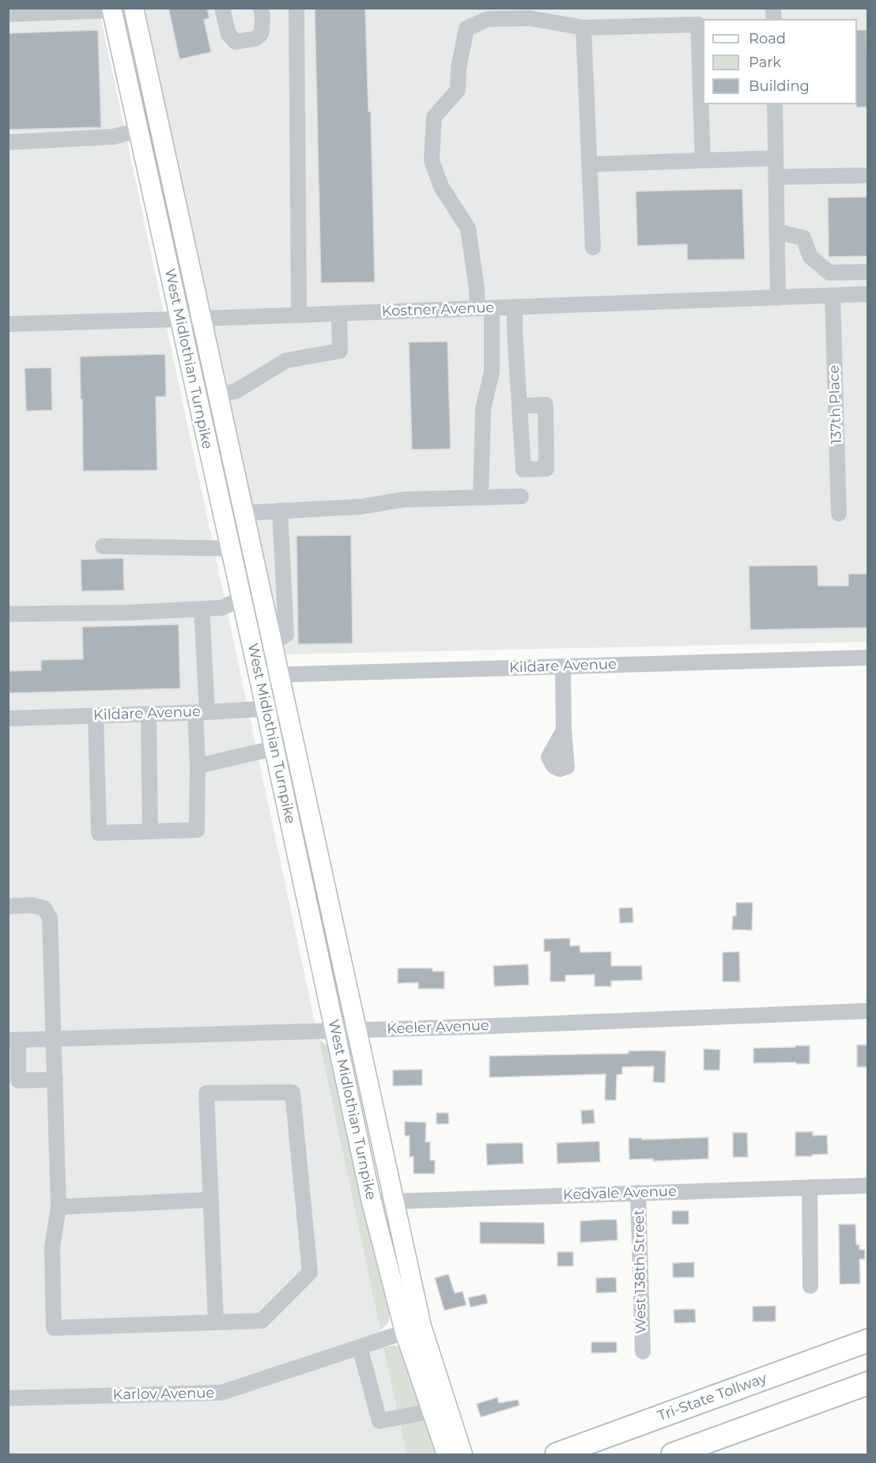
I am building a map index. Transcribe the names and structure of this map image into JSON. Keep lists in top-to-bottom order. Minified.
{"streets":{"highway":["Tri-State Tollway"],"main road":["West Midlothian Turnpike"],"street":["Kostner Avenue","137th Place","Kildare Avenue","Keeler Avenue","Kedvale Avenue","West 138th Street","Karlov Avenue"]},"crossings":[["Kostner Avenue","West Midlothian Turnpike"],["Kostner Avenue","137th Place"],["West Midlothian Turnpike","Kildare Avenue"],["West Midlothian Turnpike","Keeler Avenue"],["West Midlothian Turnpike","Kedvale Avenue"],["West Midlothian Turnpike","Karlov Avenue"],["Kedvale Avenue","West 138th Street"]],"legend":["Road","Park","Building"]}
